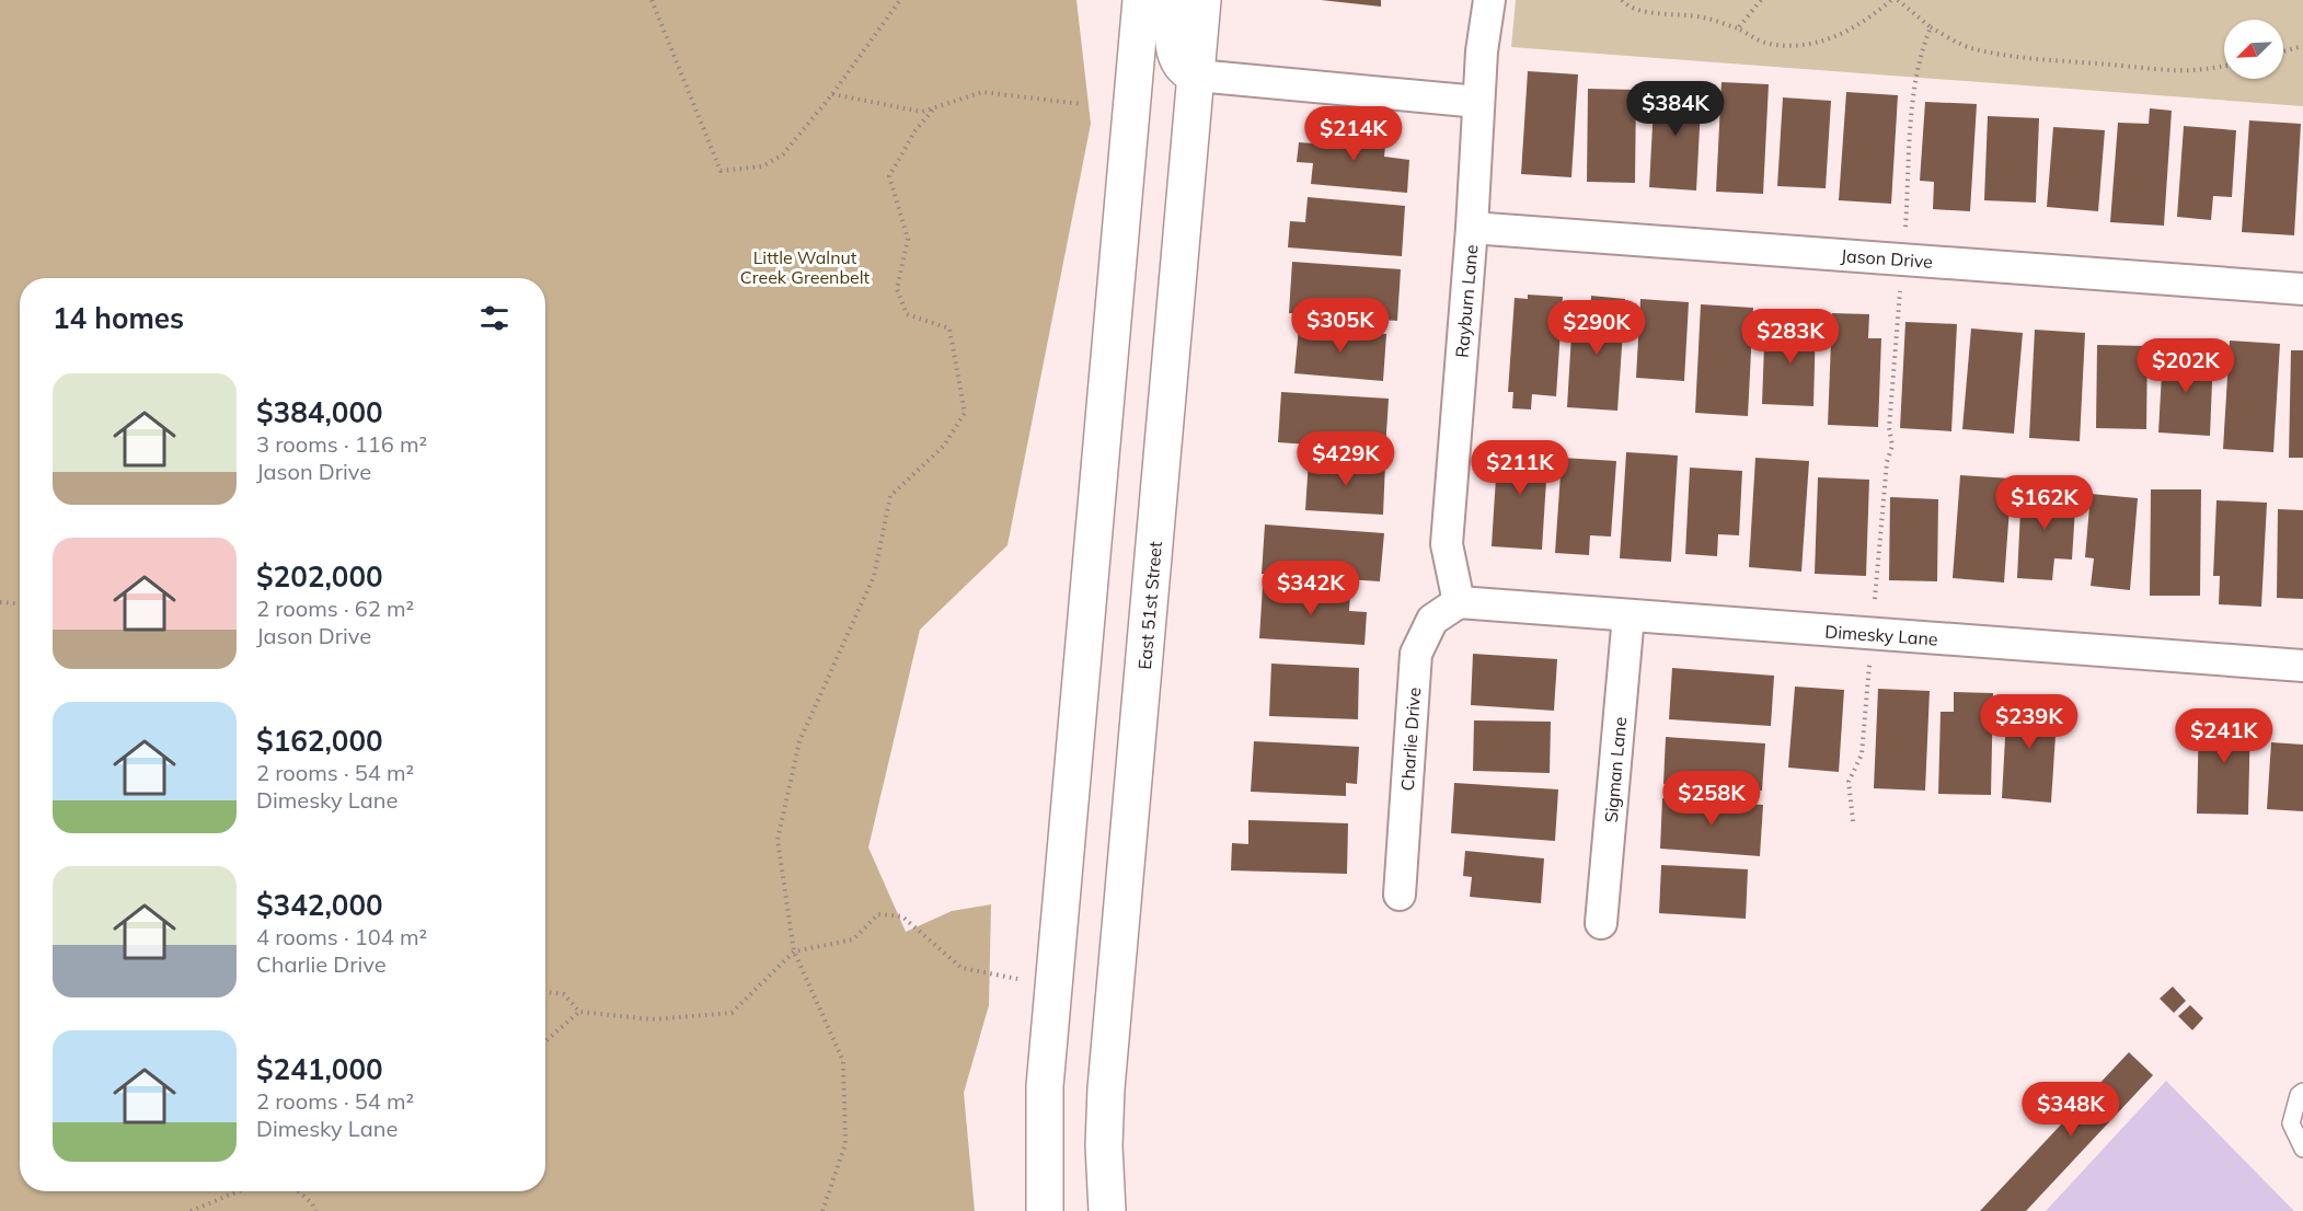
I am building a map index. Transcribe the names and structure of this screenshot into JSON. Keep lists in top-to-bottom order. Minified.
{"streets":{"street":["Jason Drive","Rayburn Lane","East 51st Street","Dimesky Lane","Charlie Drive","Sigman Lane"]},"crossings":[["Jason Drive","Rayburn Lane"],["Rayburn Lane","Dimesky Lane"],["Rayburn Lane","Charlie Drive"],["Dimesky Lane","Charlie Drive"],["Dimesky Lane","Sigman Lane"]],"parks":["Little Walnut Creek Greenbelt"],"north":"bottom left","page":{"price":["$384K","$214K","$305K","$290K","$283K","$202K","$429K","$211K","$162K","$342K","$239K","$241K","$258K","$348K"],"heading":"14 homes","list":[{"name":"$384,000","note":"3 rooms · 116 m² · Jason Drive"},{"name":"$202,000","note":"2 rooms · 62 m² · Jason Drive"},{"name":"$162,000","note":"2 rooms · 54 m² · Dimesky Lane"},{"name":"$342,000","note":"4 rooms · 104 m² · Charlie Drive"},{"name":"$241,000","note":"2 rooms · 54 m² · Dimesky Lane"}]}}
